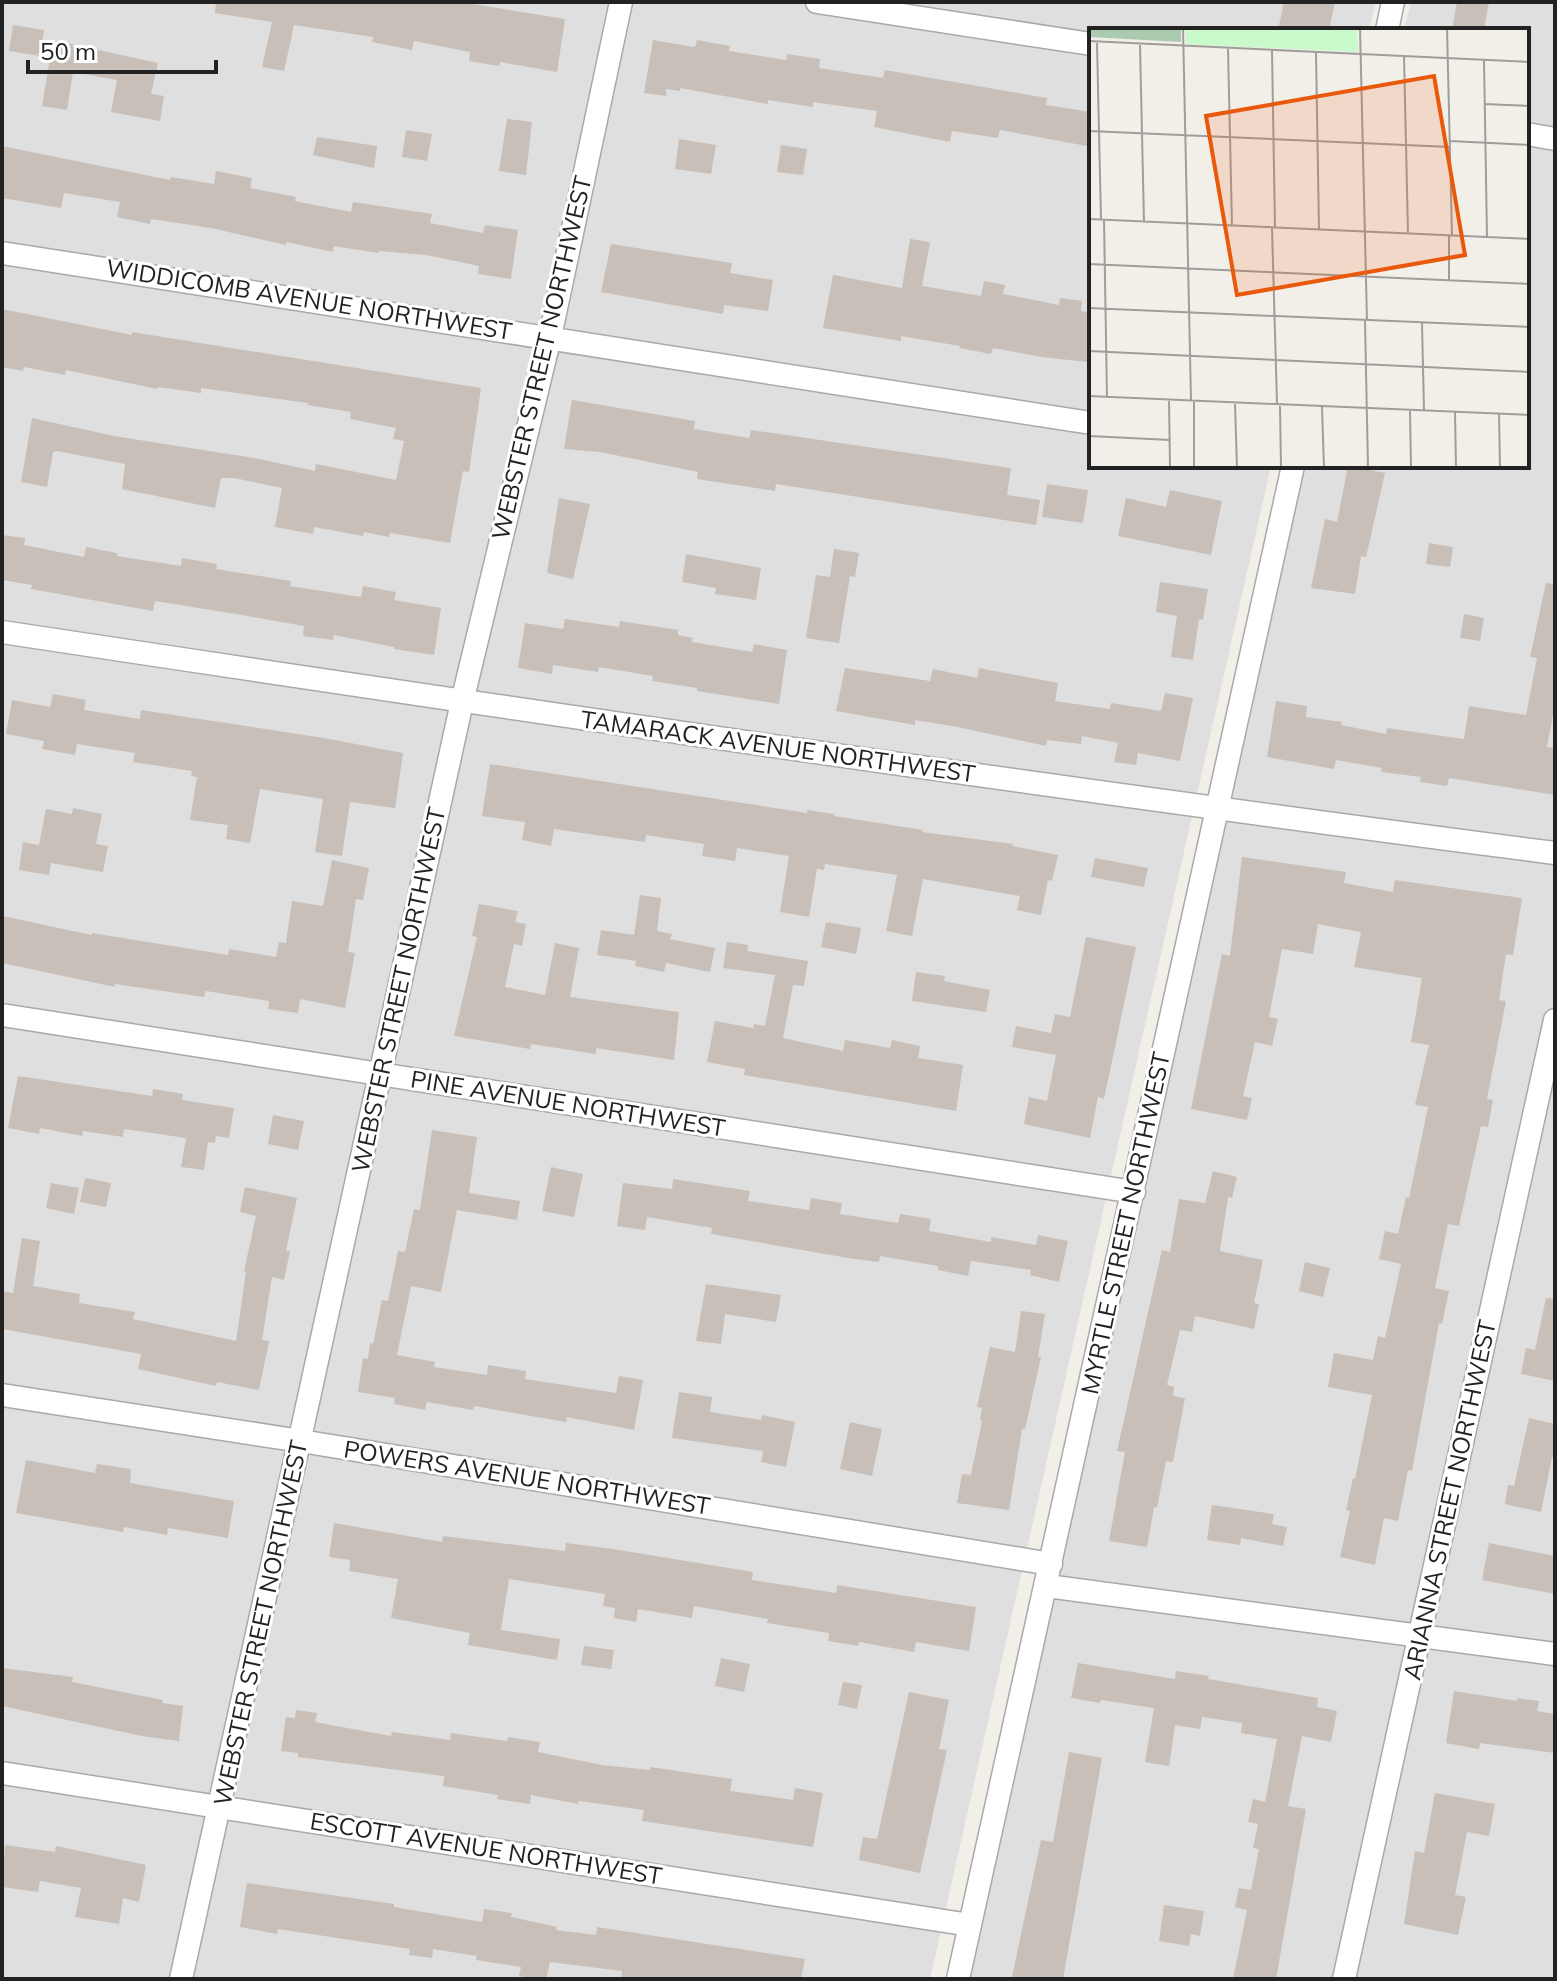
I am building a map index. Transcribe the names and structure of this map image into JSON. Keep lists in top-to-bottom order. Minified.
{"streets":{"street":["WIDDICOMB AVENUE NORTHWEST","WEBSTER STREET NORTHWEST","TAMARACK AVENUE NORTHWEST","PINE AVENUE NORTHWEST","MYRTLE STREET NORTHWEST","POWERS AVENUE NORTHWEST","ARIANNA STREET NORTHWEST","ESCOTT AVENUE NORTHWEST"]},"crossings":[["WIDDICOMB AVENUE NORTHWEST","WEBSTER STREET NORTHWEST"],["WEBSTER STREET NORTHWEST","TAMARACK AVENUE NORTHWEST"],["WEBSTER STREET NORTHWEST","PINE AVENUE NORTHWEST"],["WEBSTER STREET NORTHWEST","POWERS AVENUE NORTHWEST"],["WEBSTER STREET NORTHWEST","ESCOTT AVENUE NORTHWEST"],["TAMARACK AVENUE NORTHWEST","MYRTLE STREET NORTHWEST"],["PINE AVENUE NORTHWEST","MYRTLE STREET NORTHWEST"],["MYRTLE STREET NORTHWEST","POWERS AVENUE NORTHWEST"],["MYRTLE STREET NORTHWEST","ESCOTT AVENUE NORTHWEST"],["POWERS AVENUE NORTHWEST","ARIANNA STREET NORTHWEST"]],"scale_bar":"50 m"}
